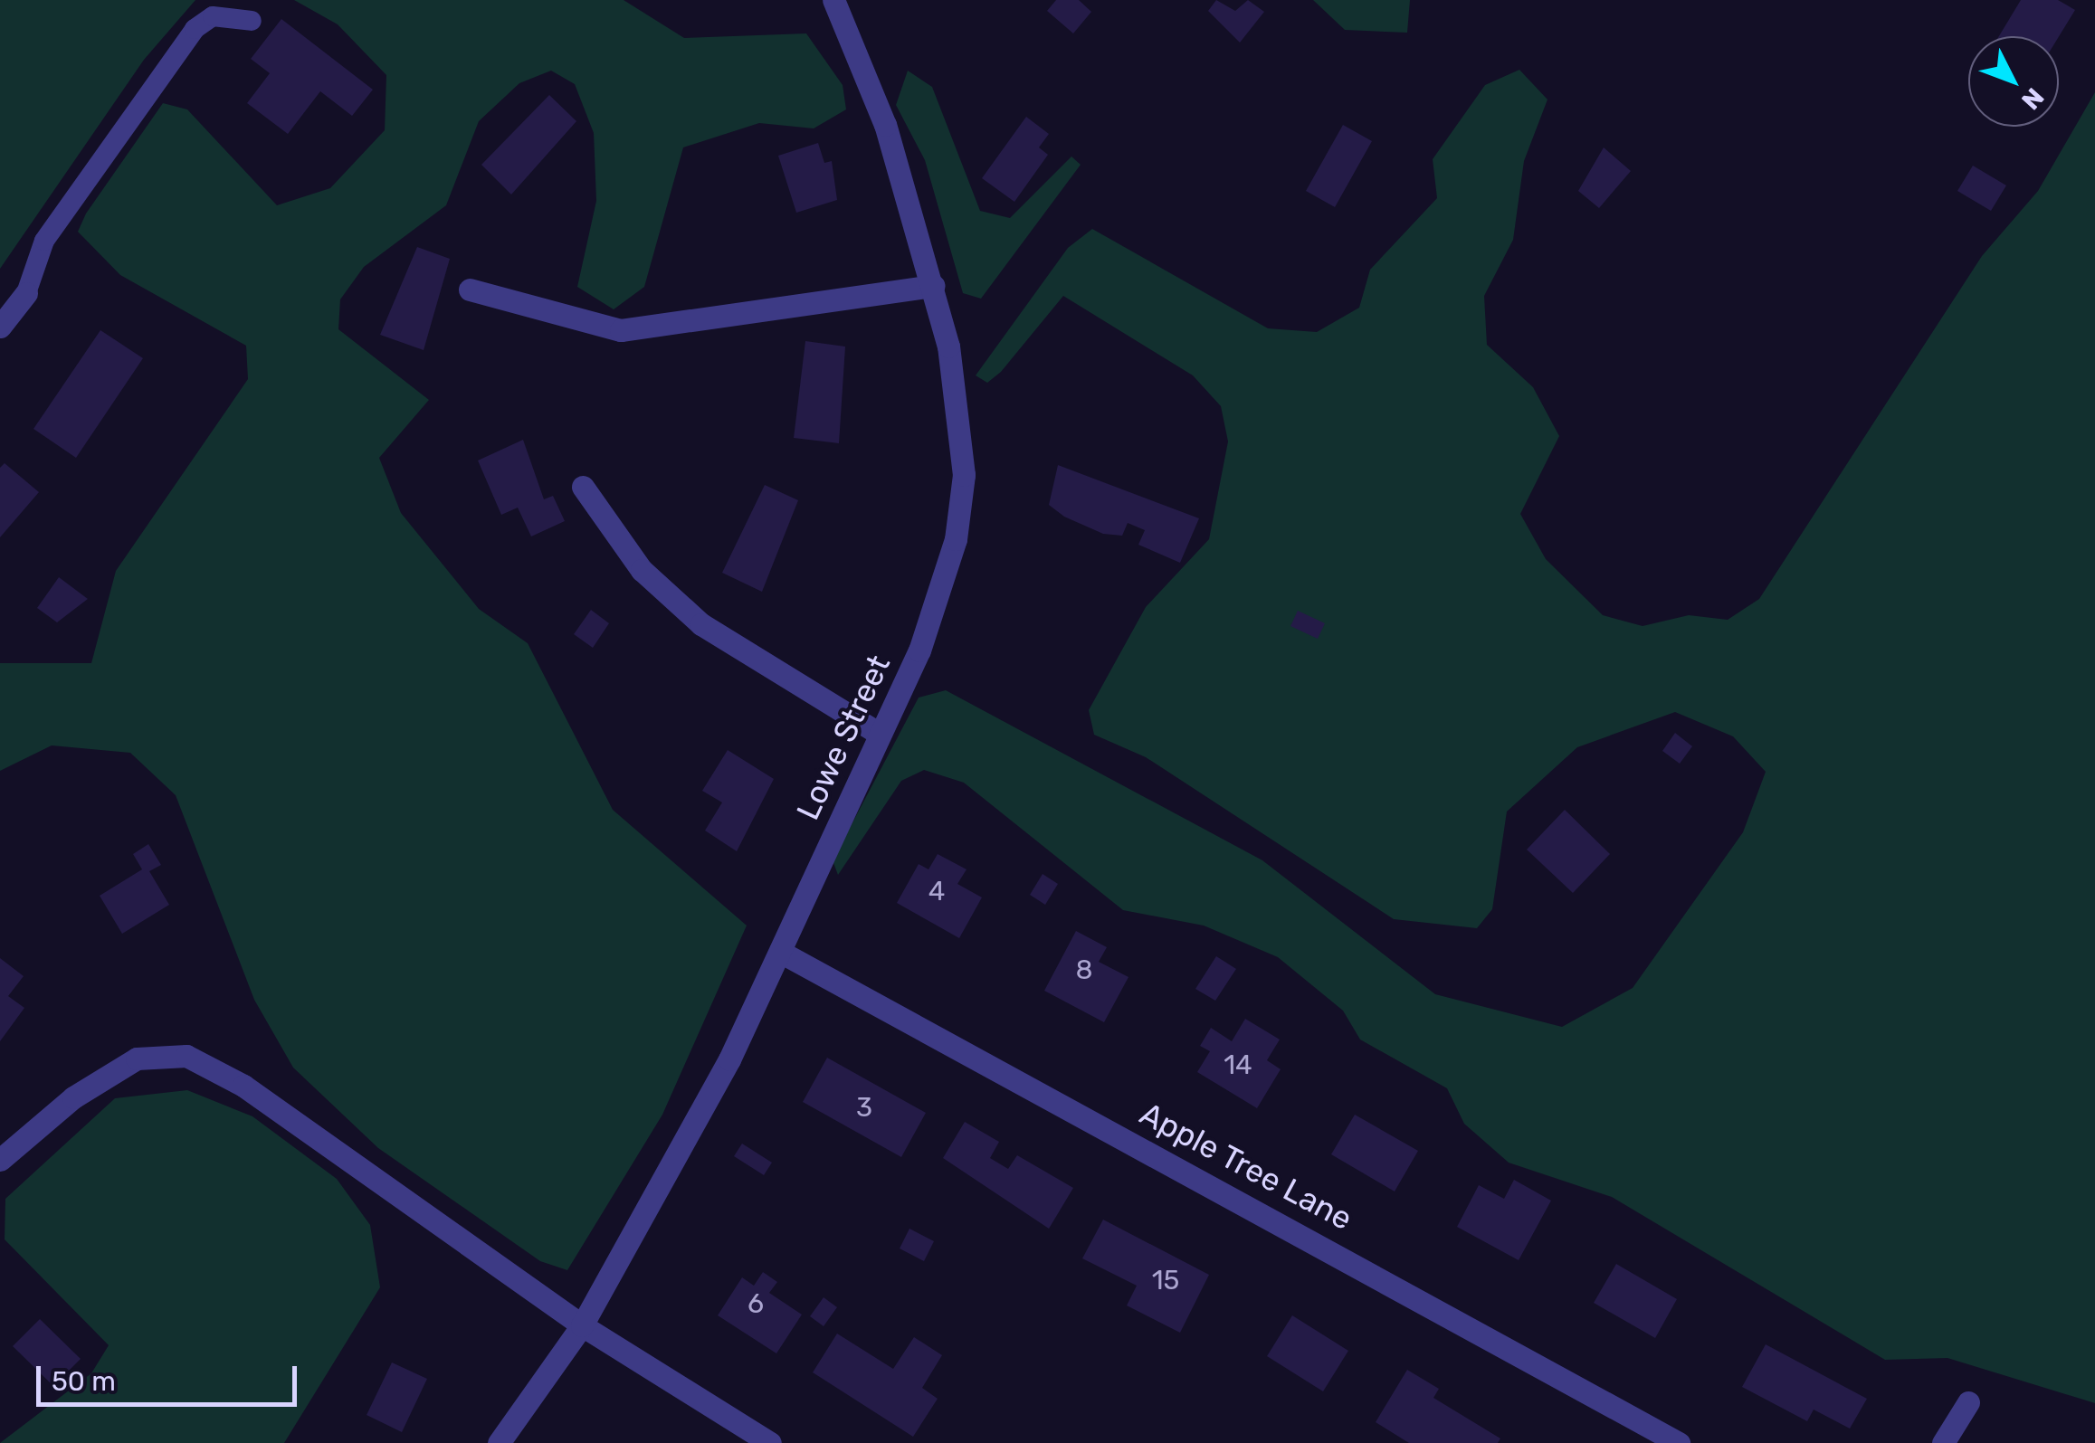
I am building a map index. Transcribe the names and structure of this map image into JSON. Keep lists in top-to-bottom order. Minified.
{"streets":{"street":["Lowe Street","Apple Tree Lane"]},"crossings":[["Lowe Street","Apple Tree Lane"]],"house_numbers":["4","8","14","3","15","6"],"scale_bar":"50 m","north":"bottom right"}
